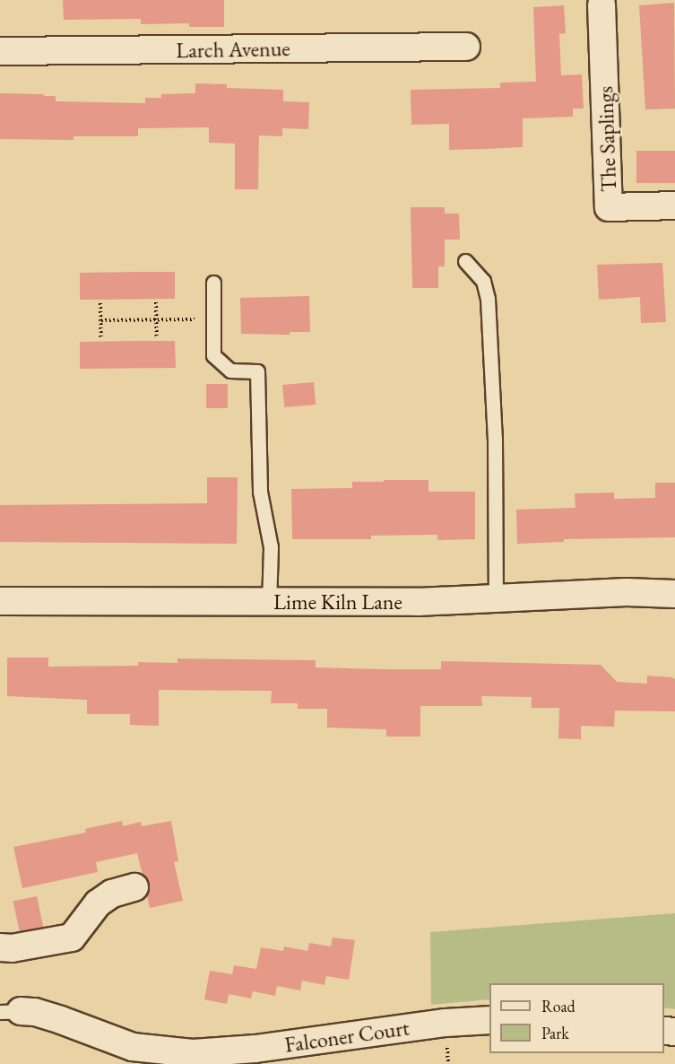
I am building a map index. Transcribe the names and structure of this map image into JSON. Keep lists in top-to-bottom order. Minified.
{"streets":{"street":["Larch Avenue","The Saplings","Lime Kiln Lane","Falconer Court"]},"legend":["Road","Park"]}
